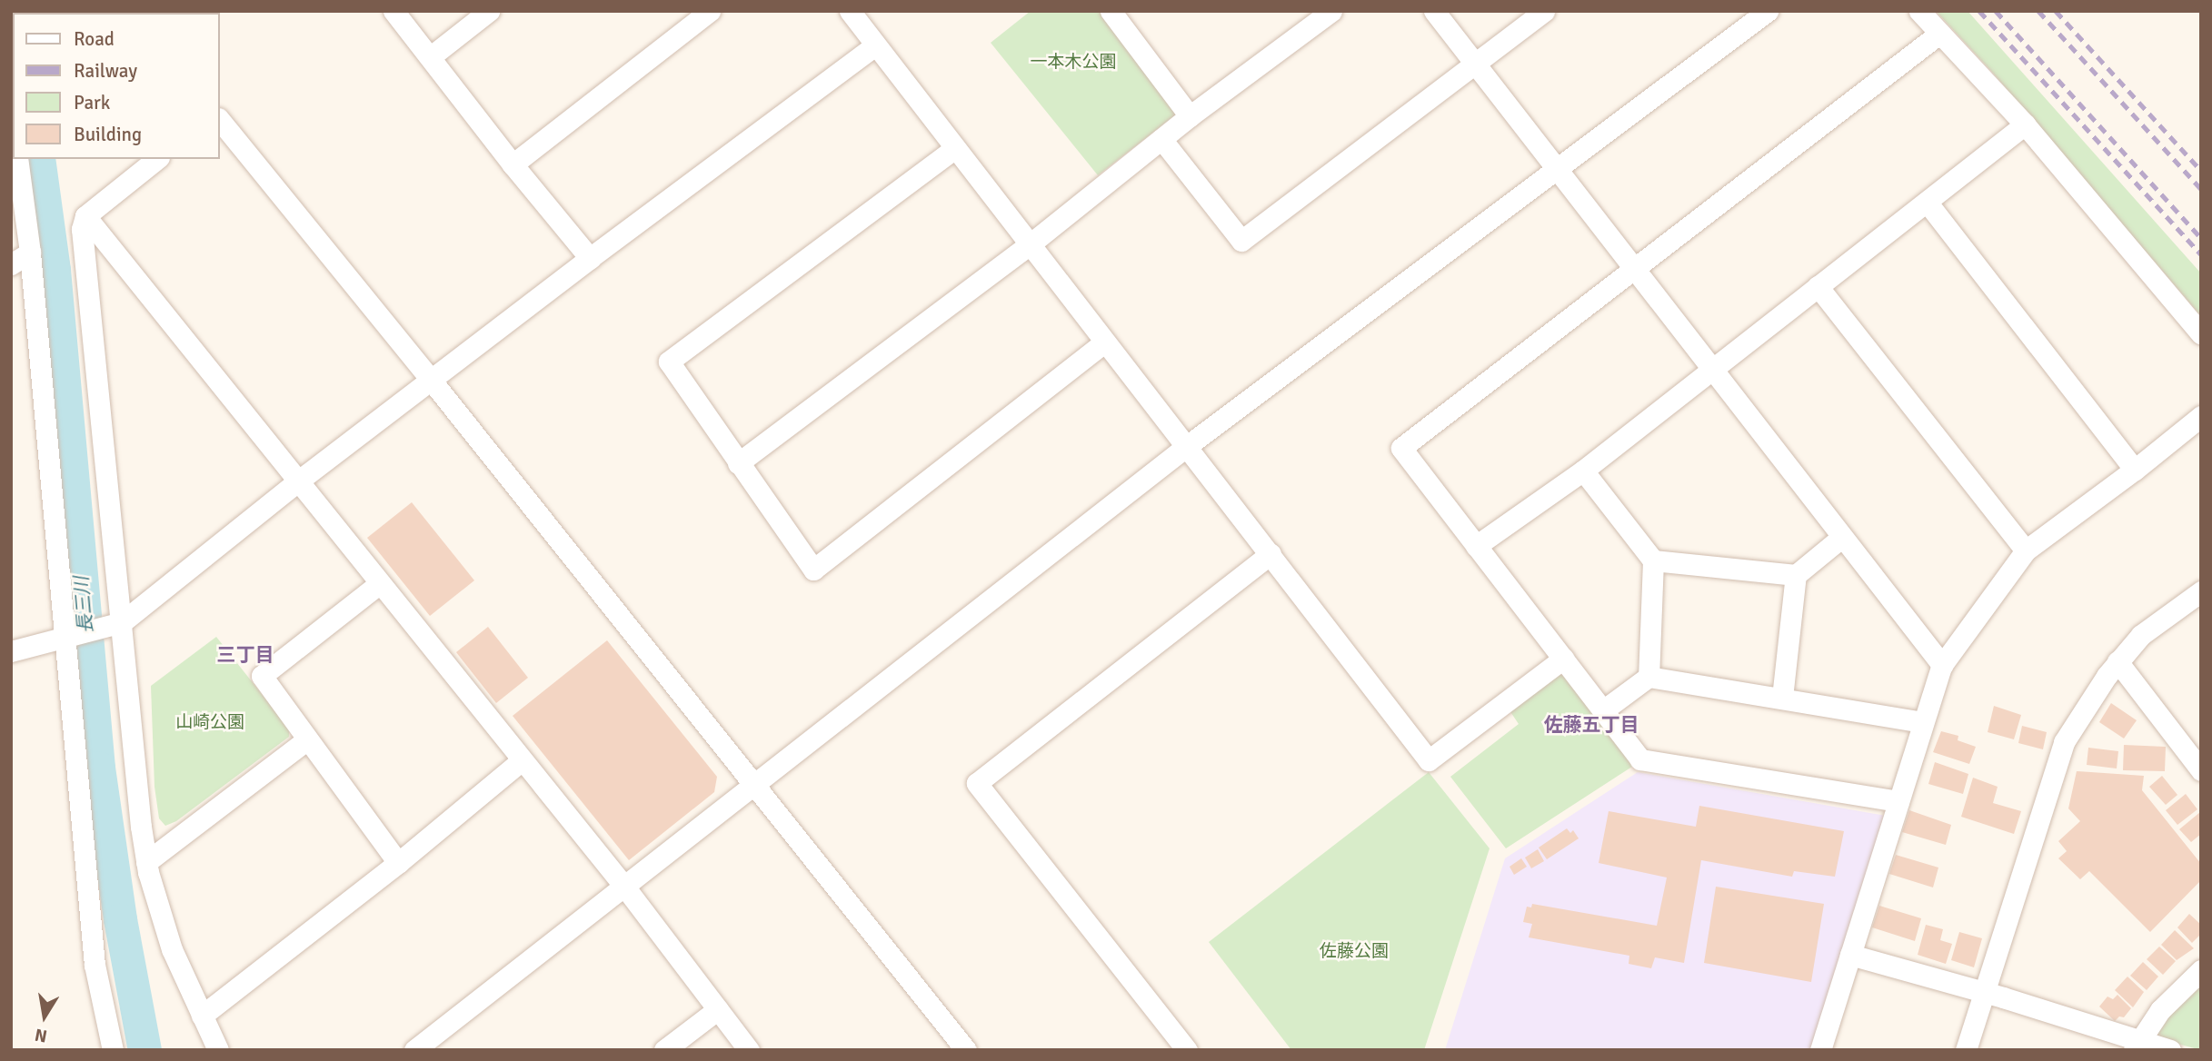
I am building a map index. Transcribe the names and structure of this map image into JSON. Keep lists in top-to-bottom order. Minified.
{"districts":["三丁目","佐藤五丁目"],"water":["長三川"],"parks":["一本木公園","山崎公園","佐藤公園"],"legend":["Road","Railway","Park","Building"],"north":"bottom"}
